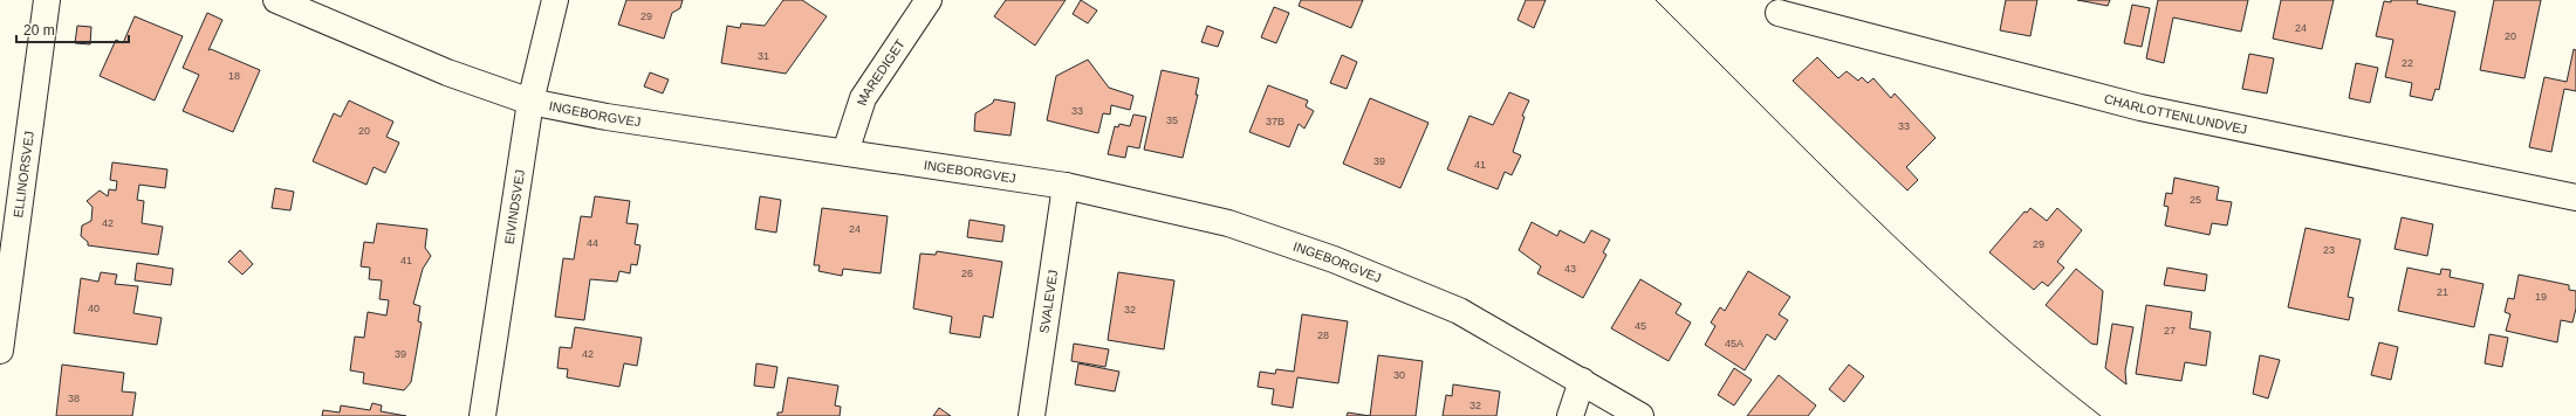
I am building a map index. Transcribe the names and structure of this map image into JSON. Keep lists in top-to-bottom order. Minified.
{"streets":{"street":["MAREDIGET","INGEBORGVEJ","CHARLOTTENLUNDVEJ","ELLINORSVEJ","EIVINDSVEJ","SVALEVEJ"]},"crossings":[["MAREDIGET","INGEBORGVEJ"],["INGEBORGVEJ","EIVINDSVEJ"],["INGEBORGVEJ","SVALEVEJ"]],"house_numbers":["29","24","20","31","22","18","33","35","37B","33","20","39","41","25","42","24","44","29","23","41","43","26","21","19","40","32","45","27","28","45A","39","42","30","38","32"],"scale_bar":"20 m"}
